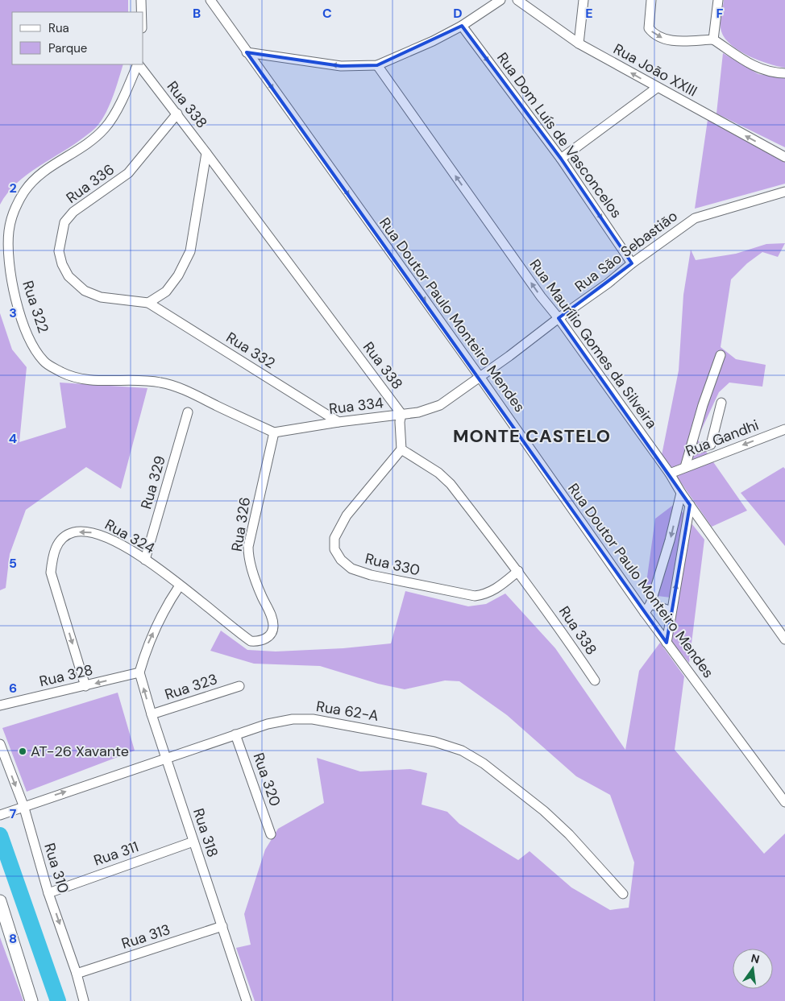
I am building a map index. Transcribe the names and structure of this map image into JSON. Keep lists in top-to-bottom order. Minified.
{"streets":{"street":["Rua João XXIII","Rua 338","Rua Dom Luís de Vasconcelos","Rua 336","Rua São Sebastião","Rua 322","Rua Doutor Paulo Monteiro Mendes","Rua Maurílio Gomes da Silveira","Rua 332","Rua 334","Rua Gandhi","Rua 329","Rua 326","Rua 324","Rua 330","Rua 328","Rua 323","Rua 62-A","Rua 320","Rua 318","Rua 311","Rua 310","Rua 313"]},"crossings":[["Rua 338","Rua 336"],["Rua 338","Rua 334"],["Rua 338","Rua 330"],["Rua Dom Luís de Vasconcelos","Rua São Sebastião"],["Rua 336","Rua 332"],["Rua São Sebastião","Rua Doutor Paulo Monteiro Mendes"],["Rua São Sebastião","Rua Maurílio Gomes da Silveira"],["Rua São Sebastião","Rua 334"],["Rua 322","Rua 334"],["Rua 322","Rua 326"],["Rua Doutor Paulo Monteiro Mendes","Rua 334"],["Rua Maurílio Gomes da Silveira","Rua Gandhi"],["Rua 332","Rua 334"],["Rua 334","Rua 326"],["Rua 329","Rua 324"],["Rua 326","Rua 324"],["Rua 324","Rua 328"],["Rua 328","Rua 318"],["Rua 323","Rua 318"],["Rua 62-A","Rua 320"],["Rua 62-A","Rua 318"],["Rua 62-A","Rua 310"],["Rua 318","Rua 311"],["Rua 318","Rua 313"],["Rua 311","Rua 310"],["Rua 310","Rua 313"]],"one_way":["Rua Dom Luís de Vasconcelos","Rua Doutor Paulo Monteiro Mendes","Rua Maurílio Gomes da Silveira","Rua Gandhi","Rua 328"],"districts":["MONTE CASTELO"],"places":["AT-26 Xavante"],"legend":["Rua","Parque"],"north":"top","grid":{"columns":["B","C","D","E","F"],"rows":["2","3","4","5","6","7","8"]}}
